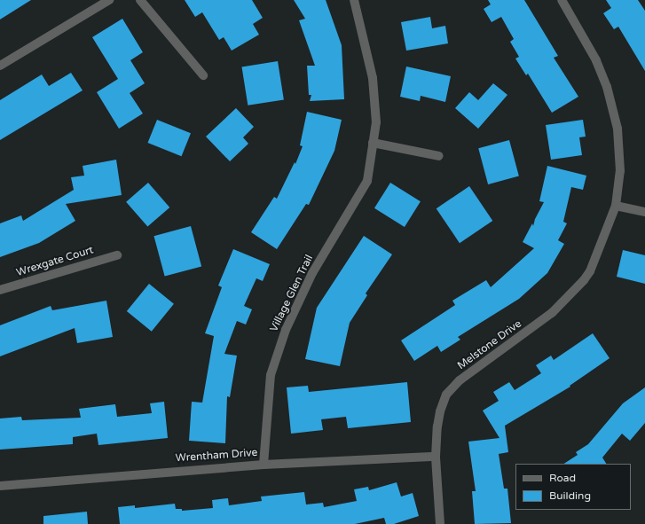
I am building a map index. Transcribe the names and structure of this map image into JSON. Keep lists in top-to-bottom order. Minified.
{"streets":{"street":["Wrexgate Court","Village Glen Trail","Melstone Drive","Wrentham Drive"]},"crossings":[["Village Glen Trail","Wrentham Drive"],["Melstone Drive","Wrentham Drive"]],"legend":["Road","Building"]}
